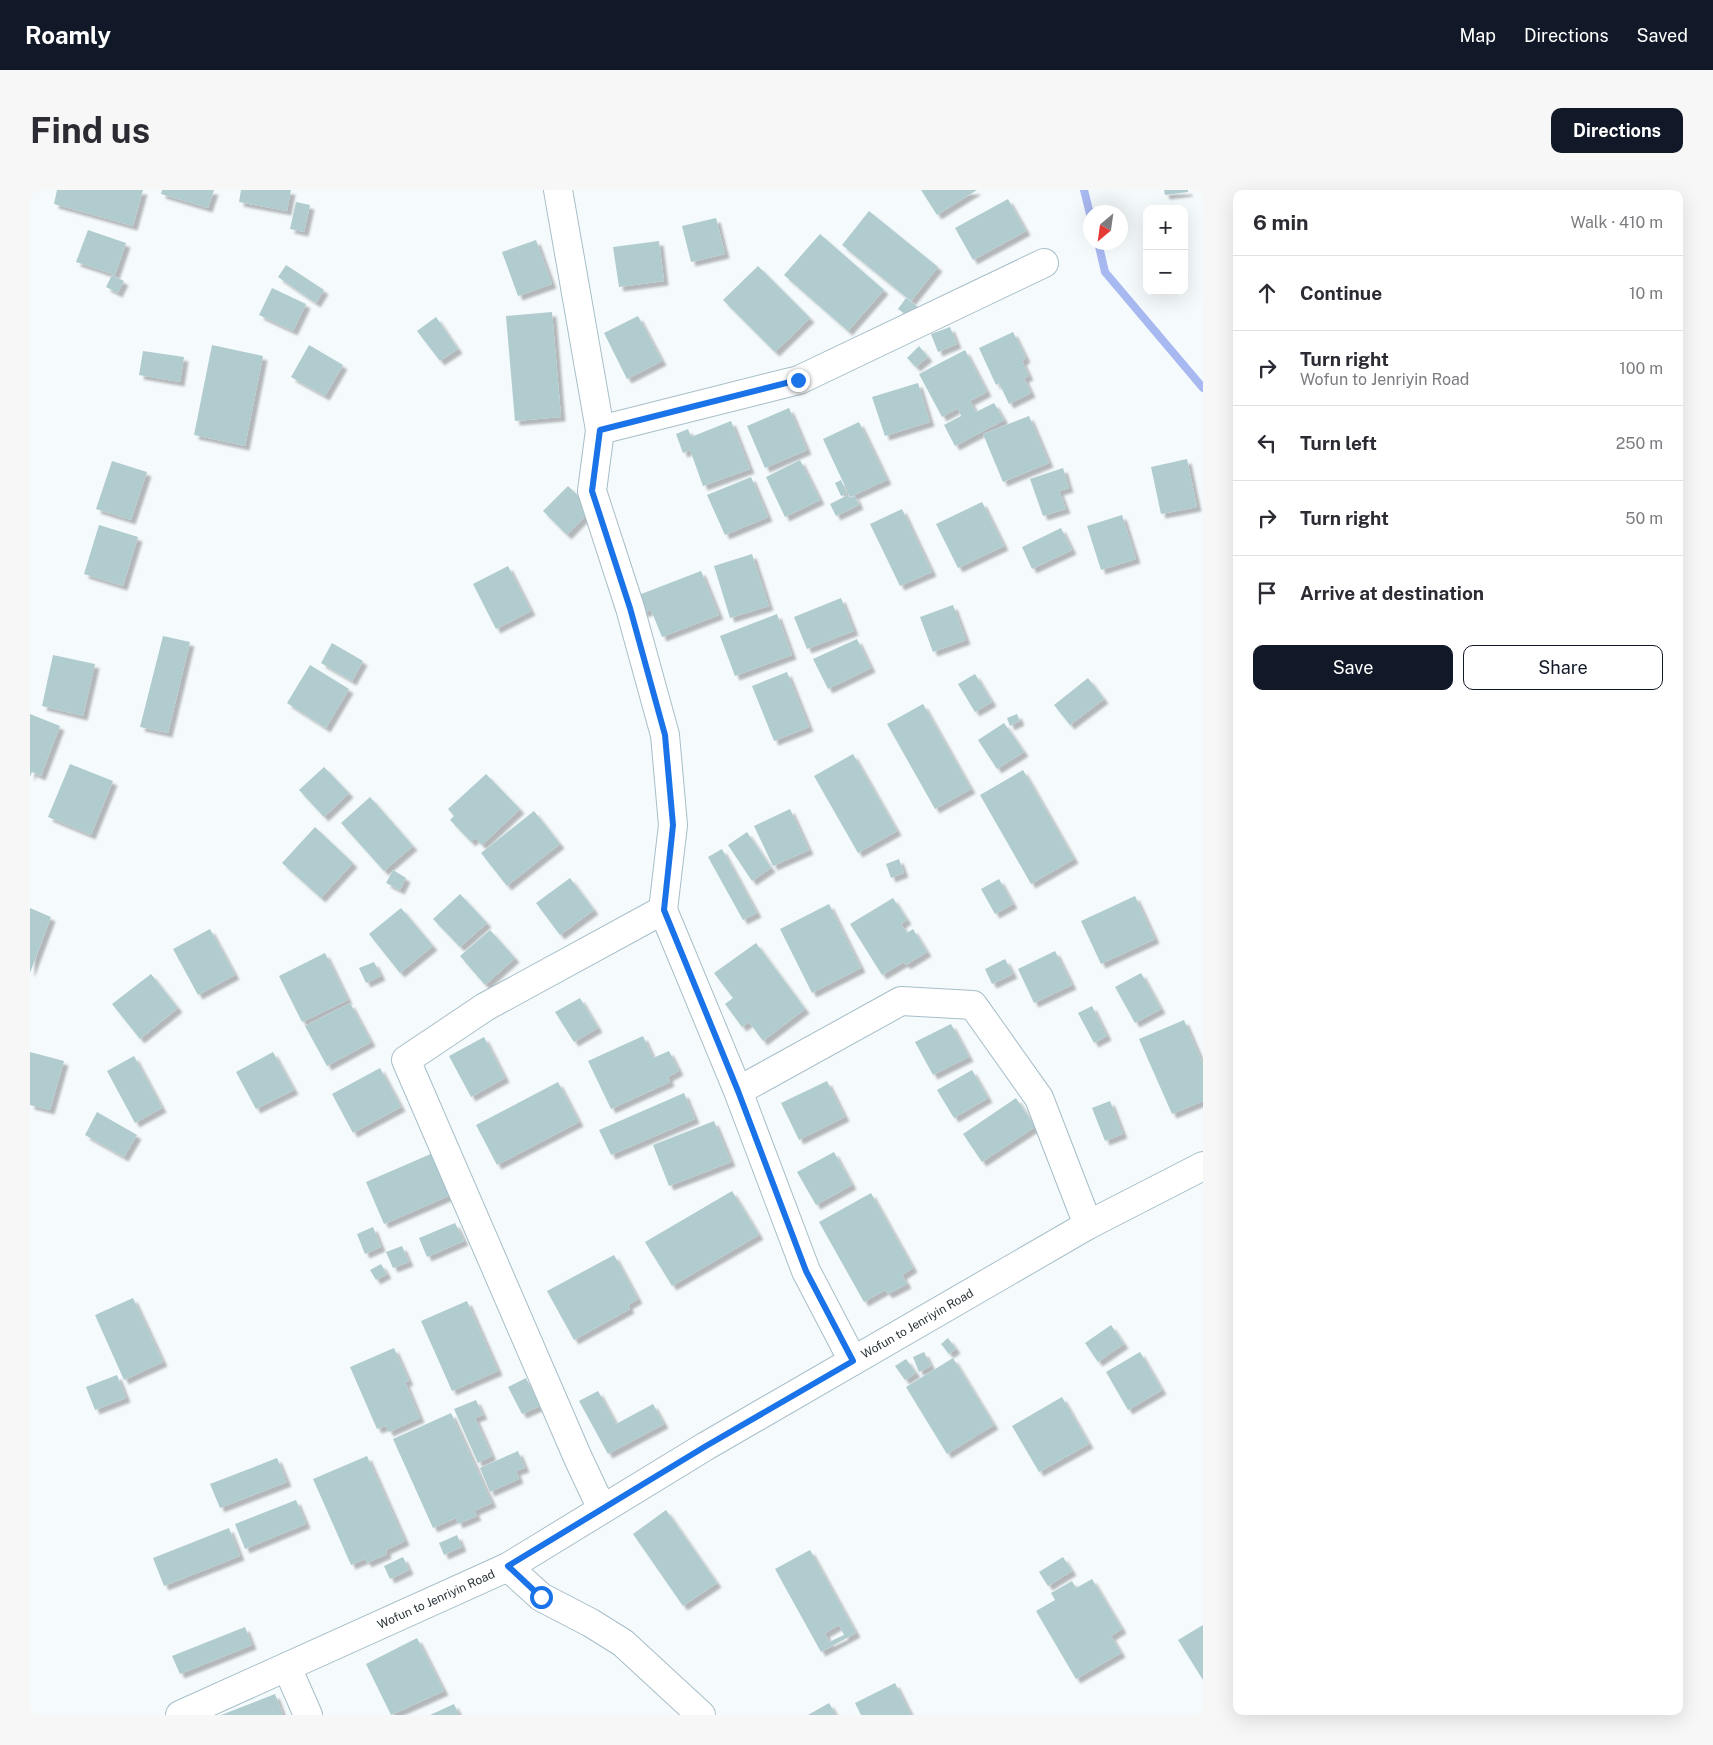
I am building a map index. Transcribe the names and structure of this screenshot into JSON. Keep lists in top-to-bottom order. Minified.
{"streets":{"street":["Wofun to Jenriyin Road"]},"north":"bottom left","page":{"header":"Roamly","nav":["Map","Directions","Saved"],"buttons":["Directions",["Save","Share"]],"title":"Find us","heading":["6 min","Walk · 410 m"],"map_buttons":["+","−"],"list":[["Continue","10 m"],["Turn right","Wofun to Jenriyin Road","100 m"],["Turn left","250 m"],["Turn right","50 m"],"Arrive at destination"]}}
